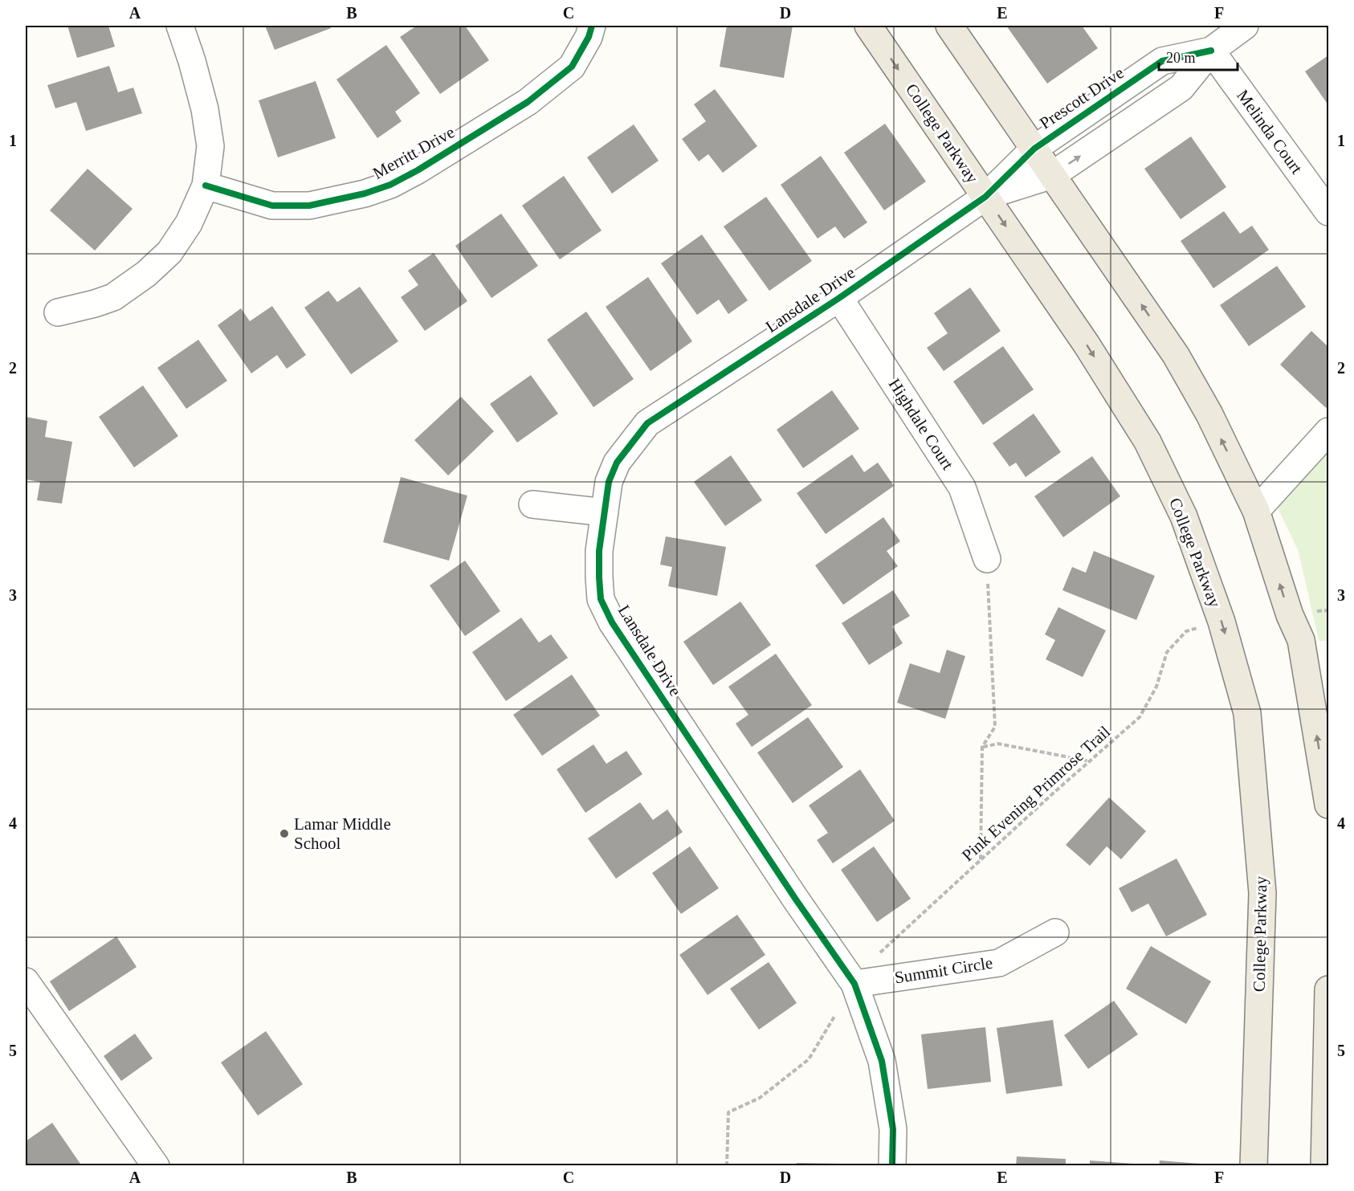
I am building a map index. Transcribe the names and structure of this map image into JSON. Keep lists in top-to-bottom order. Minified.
{"streets":{"main road":["College Parkway"],"street":["Prescott Drive","Melinda Court","Merritt Drive","Lansdale Drive","Highdale Court","Summit Circle"],"path":["Pink Evening Primrose Trail"]},"crossings":[["Prescott Drive","Melinda Court"],["Prescott Drive","College Parkway"],["Prescott Drive","Lansdale Drive"],["College Parkway","Lansdale Drive"],["Lansdale Drive","Highdale Court"],["Lansdale Drive","Summit Circle"]],"places":["Lamar Middle School"],"scale_bar":"20 m","grid":{"columns":["A","B","C","D","E","F"],"rows":["1","2","3","4","5"]}}
